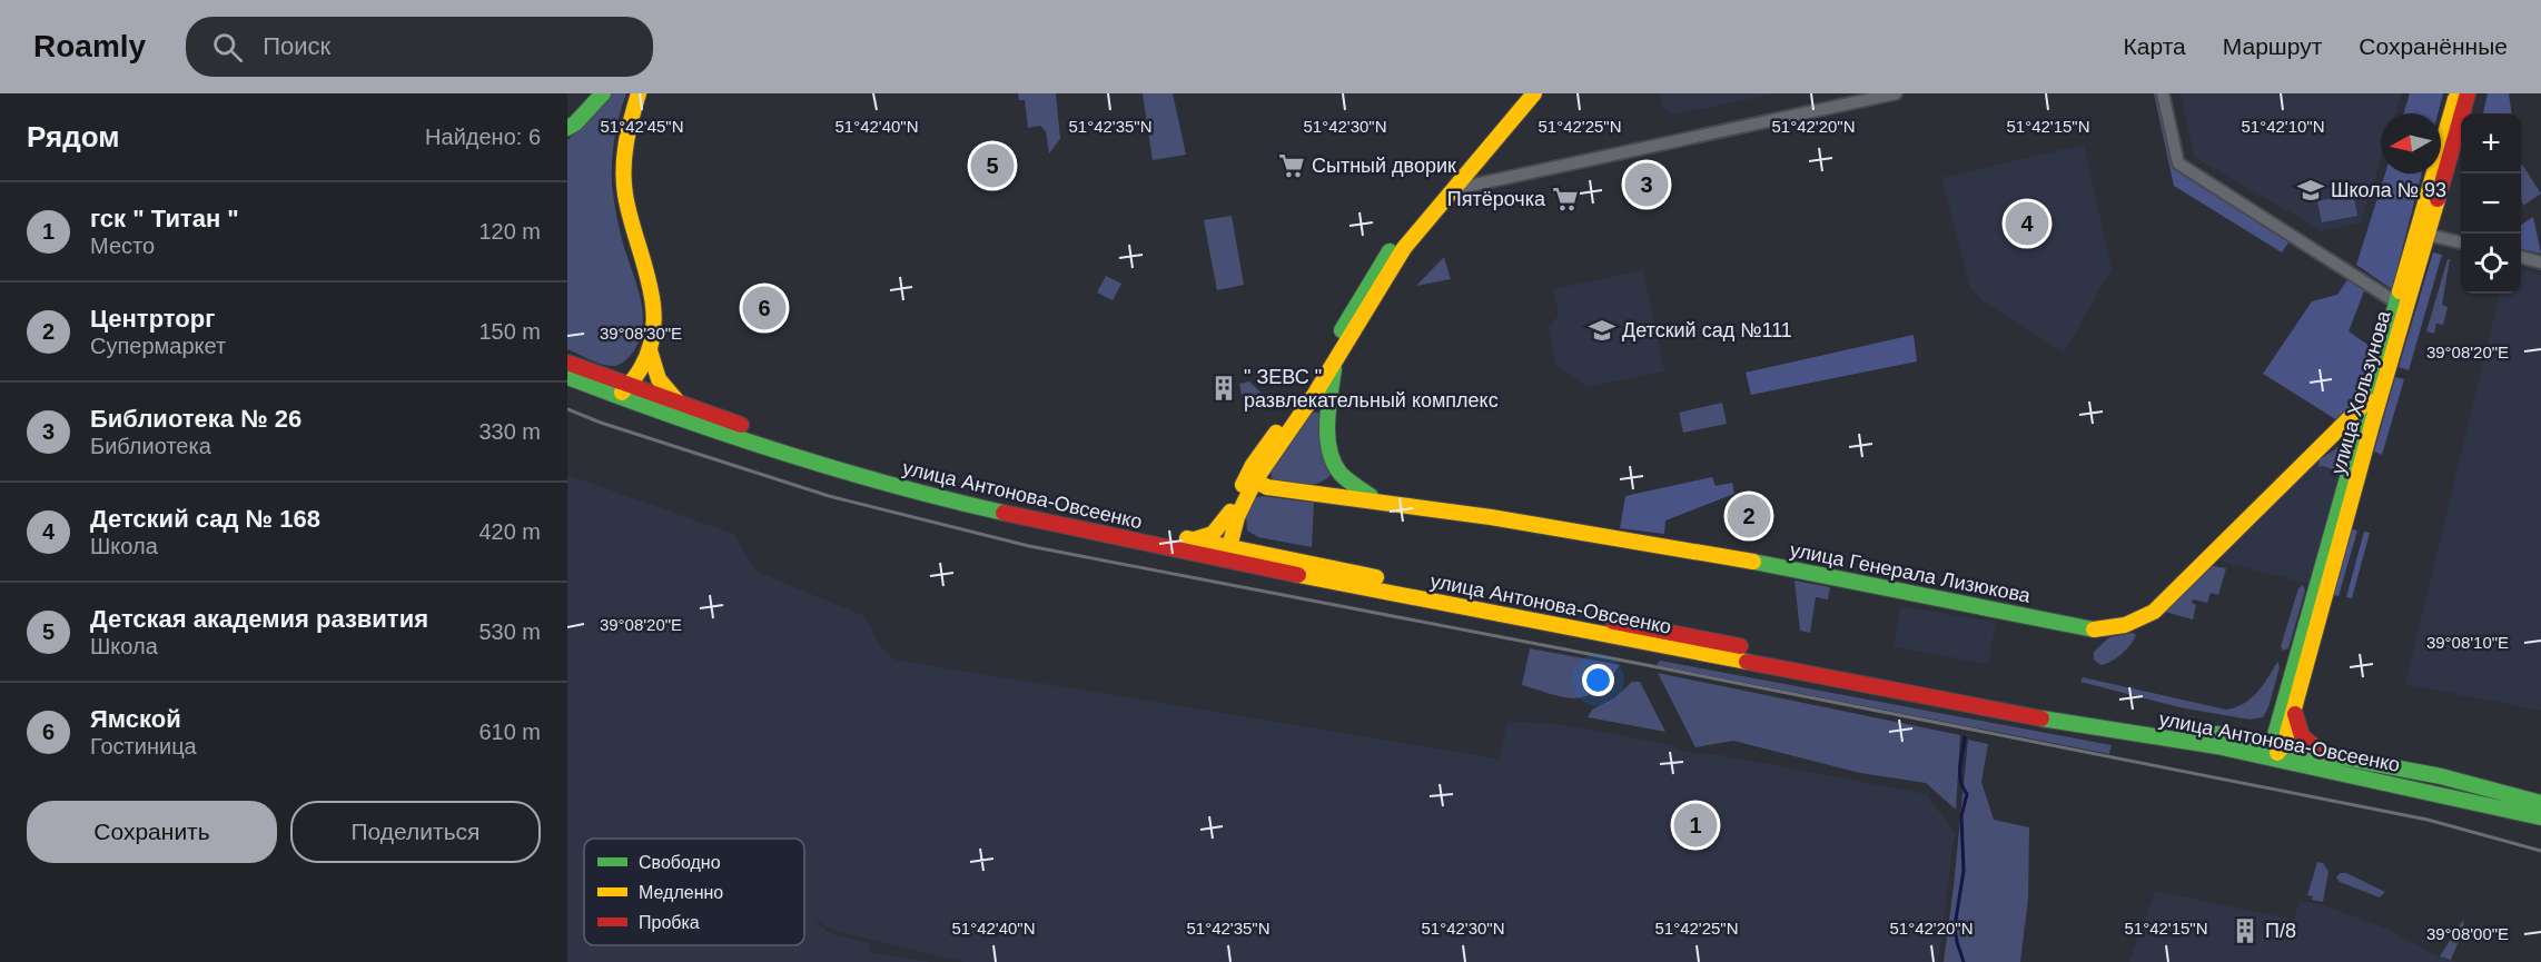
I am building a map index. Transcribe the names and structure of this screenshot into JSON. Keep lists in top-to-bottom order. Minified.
{"streets":{"main road":["улица Хользунова","улица Антонова-Овсеенко","улица Генерала Лизюкова"]},"crossings":[["улица Хользунова","улица Антонова-Овсеенко"],["улица Хользунова","улица Генерала Лизюкова"]],"places":{"supermarket":["Сытный дворик","Пятёрочка"],"school or university":["Школа № 93","Детский сад №111"],"building":["\" ЗЕВС \" развлекательный комплекс","П/8"]},"legend":["Свободно","Медленно","Пробка"],"north":"left","page":{"header":"Roamly","search":"Поиск","nav":["Карта","Маршрут","Сохранённые"],"heading":["Рядом","Найдено: 6"],"map_buttons":["+","−"],"pins":["5","3","4","6","2","1"],"list":[{"mark":"1","name":"гск \" Титан \"","note":"Место","value":"120 m"},{"mark":"2","name":"Центрторг","note":"Супермаркет","value":"150 m"},{"mark":"3","name":"Библиотека № 26","note":"Библиотека","value":"330 m"},{"mark":"4","name":"Детский сад № 168","note":"Школа","value":"420 m"},{"mark":"5","name":"Детская академия развития","note":"Школа","value":"530 m"},{"mark":"6","name":"Ямской","note":"Гостиница","value":"610 m"}],"buttons":["Сохранить","Поделиться"]},"coordinates":["51°42'45\"N","51°42'40\"N","51°42'35\"N","51°42'30\"N","51°42'25\"N","51°42'20\"N","51°42'15\"N","51°42'10\"N","39°08'30\"E","39°08'20\"E","39°08'10\"E","39°08'00\"E"]}
